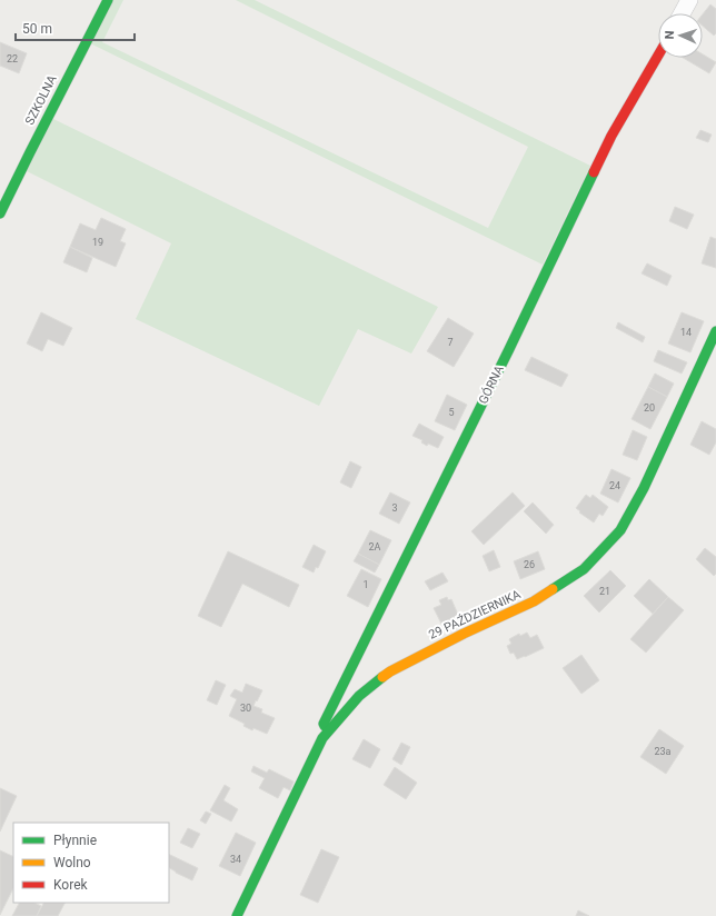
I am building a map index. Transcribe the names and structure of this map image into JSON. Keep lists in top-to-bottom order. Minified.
{"streets":{"street":["SZKOLNA","GÓRNA","29 PAŹDZIERNIKA"]},"crossings":[["GÓRNA","29 PAŹDZIERNIKA"]],"house_numbers":["22","19","14","7","20","5","24","3","2A","26","1","21","30","23a","34"],"legend":["Płynnie","Wolno","Korek"],"scale_bar":"50 m","north":"left"}
